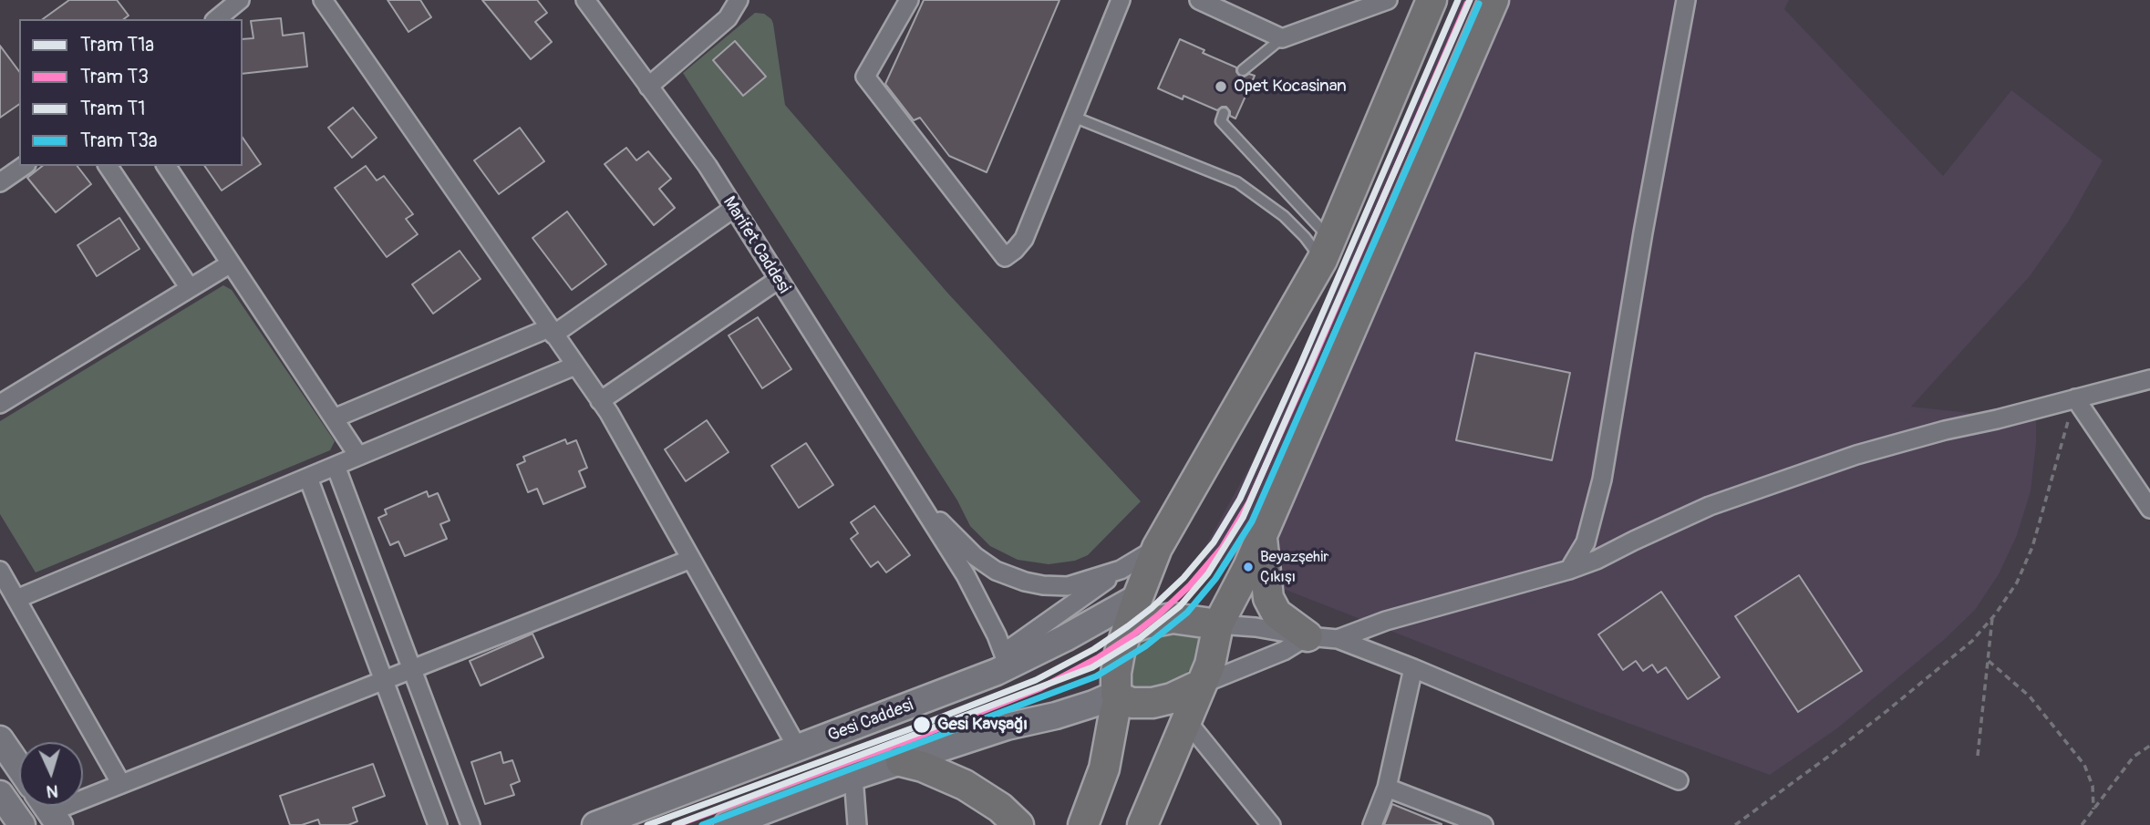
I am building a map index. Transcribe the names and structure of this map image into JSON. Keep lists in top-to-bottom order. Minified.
{"streets":{"main road":["Gesi Caddesi"],"street":["Marifet Caddesi"]},"places":["Opet Kocasinan","Beyazşehir Çıkışı","Gesi Kavşağı"],"lines":["tram line T1a","tram line T1","tram line T3","tram line T3a"],"legend":["Tram T1a","Tram T3","Tram T1","Tram T3a"],"north":"bottom"}
